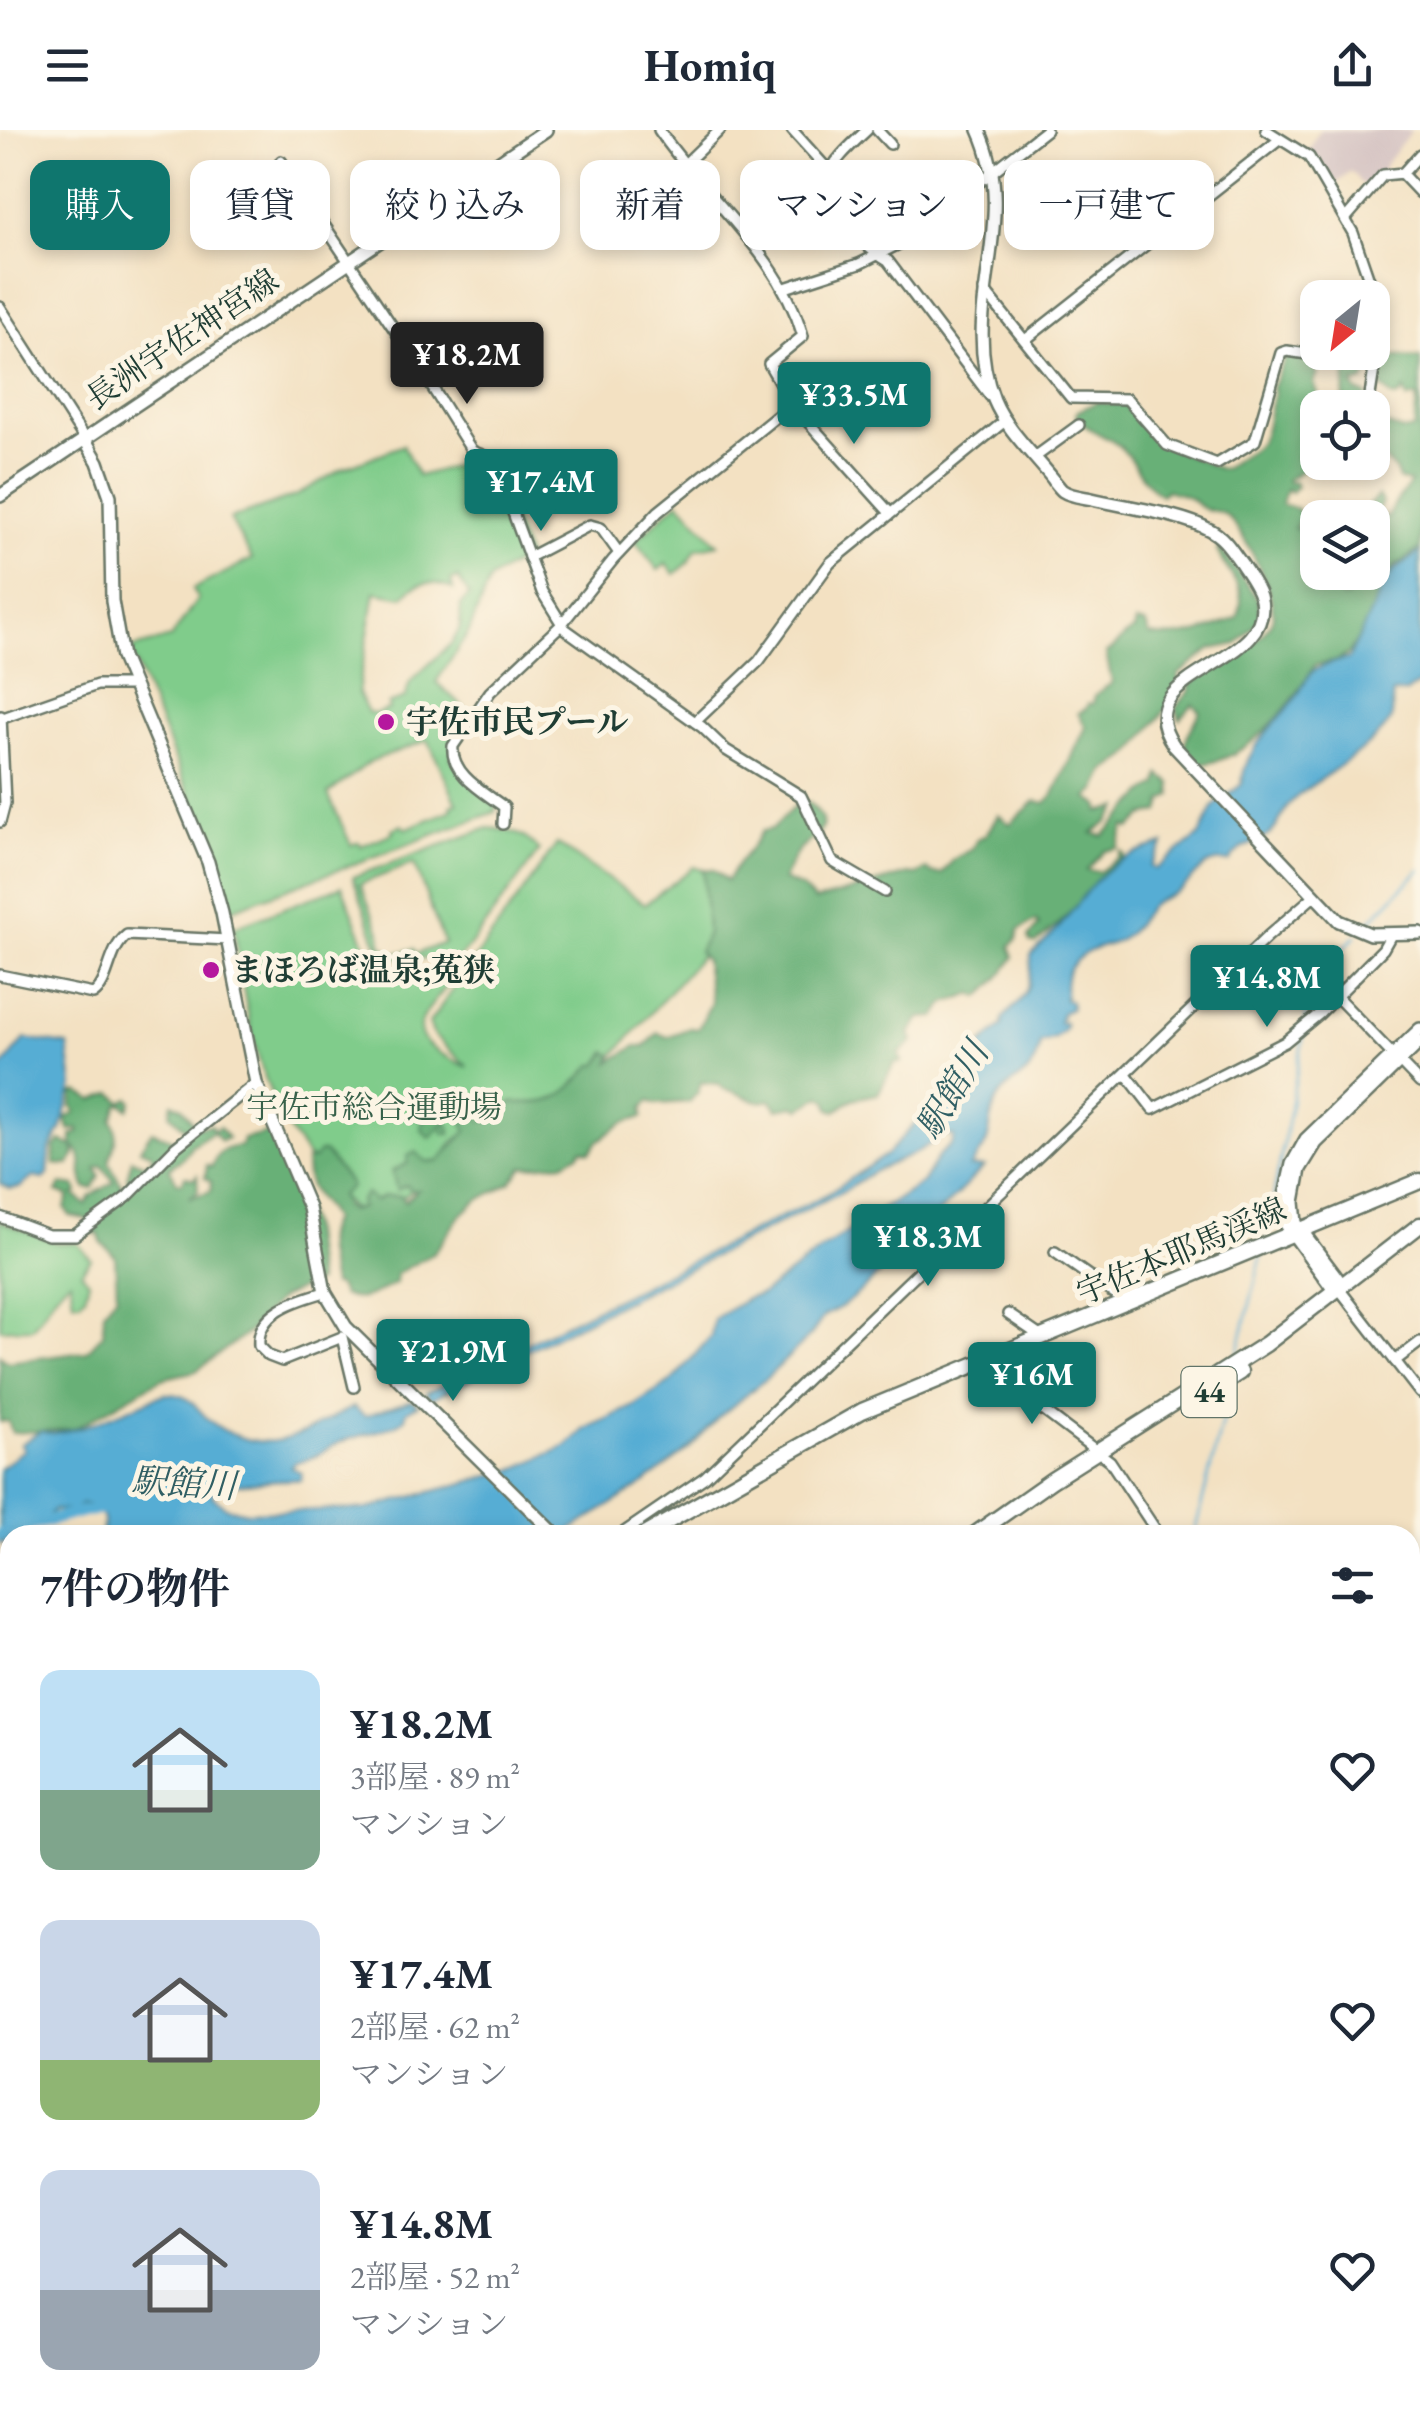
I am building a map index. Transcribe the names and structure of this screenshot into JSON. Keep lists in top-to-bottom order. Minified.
{"streets":{"main road":["宇佐本耶馬渓線","44"],"street":["長洲宇佐神宮線"]},"water":["駅館川"],"parks":["宇佐市総合運動場"],"places":["宇佐市民プール","まほろば温泉;菟狭"],"north":"bottom left","page":{"header":"Homiq","chip":["購入","賃貸","絞り込み","新着","マンション","一戸建て"],"price":["¥18.2M","¥33.5M","¥17.4M","¥14.8M","¥18.3M","¥21.9M","¥16M"],"heading":"7件の物件","list":[{"name":"¥18.2M","note":"3部屋 · 89 m² · マンション"},{"name":"¥17.4M","note":"2部屋 · 62 m² · マンション"},{"name":"¥14.8M","note":"2部屋 · 52 m² · マンション"}]}}
